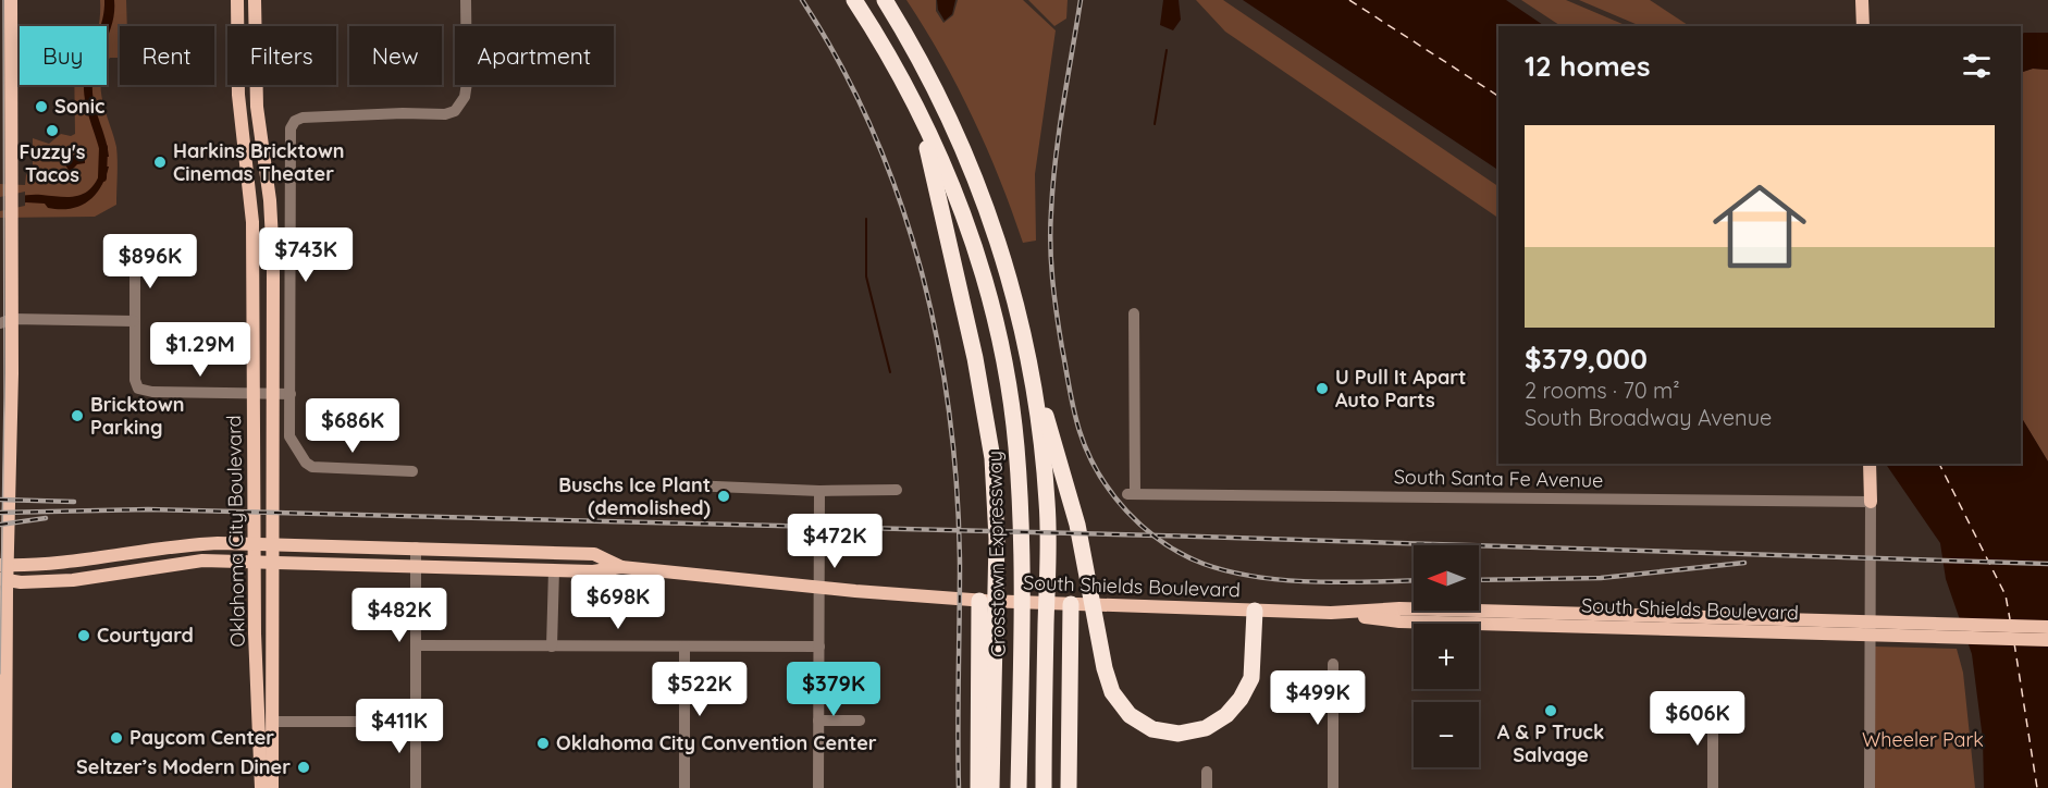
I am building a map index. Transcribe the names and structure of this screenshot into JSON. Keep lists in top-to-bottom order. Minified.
{"streets":{"highway":["Crosstown Expressway"],"main road":["Oklahoma City Boulevard","South Shields Boulevard"],"street":["South Santa Fe Avenue"]},"crossings":[["Oklahoma City Boulevard","South Shields Boulevard"]],"parks":["Wheeler Park"],"places":["Sonic","Fuzzy's Tacos","Harkins Bricktown Cinemas Theater","U Pull It Apart Auto Parts","Bricktown Parking","Buschs Ice Plant (demolished)","Courtyard","A & P Truck Salvage","Paycom Center","Oklahoma City Convention Center","Seltzer’s Modern Diner"],"north":"left","page":{"chip":["Buy","Rent","Filters","New","Apartment"],"heading":"12 homes","list":[{"name":"$379,000","note":"2 rooms · 70 m² · South Broadway Avenue"}],"price":["$743K","$896K","$1.29M","$686K","$472K","$698K","$482K","$522K","$379K","$499K","$606K","$411K"],"map_buttons":["+","−"]}}
